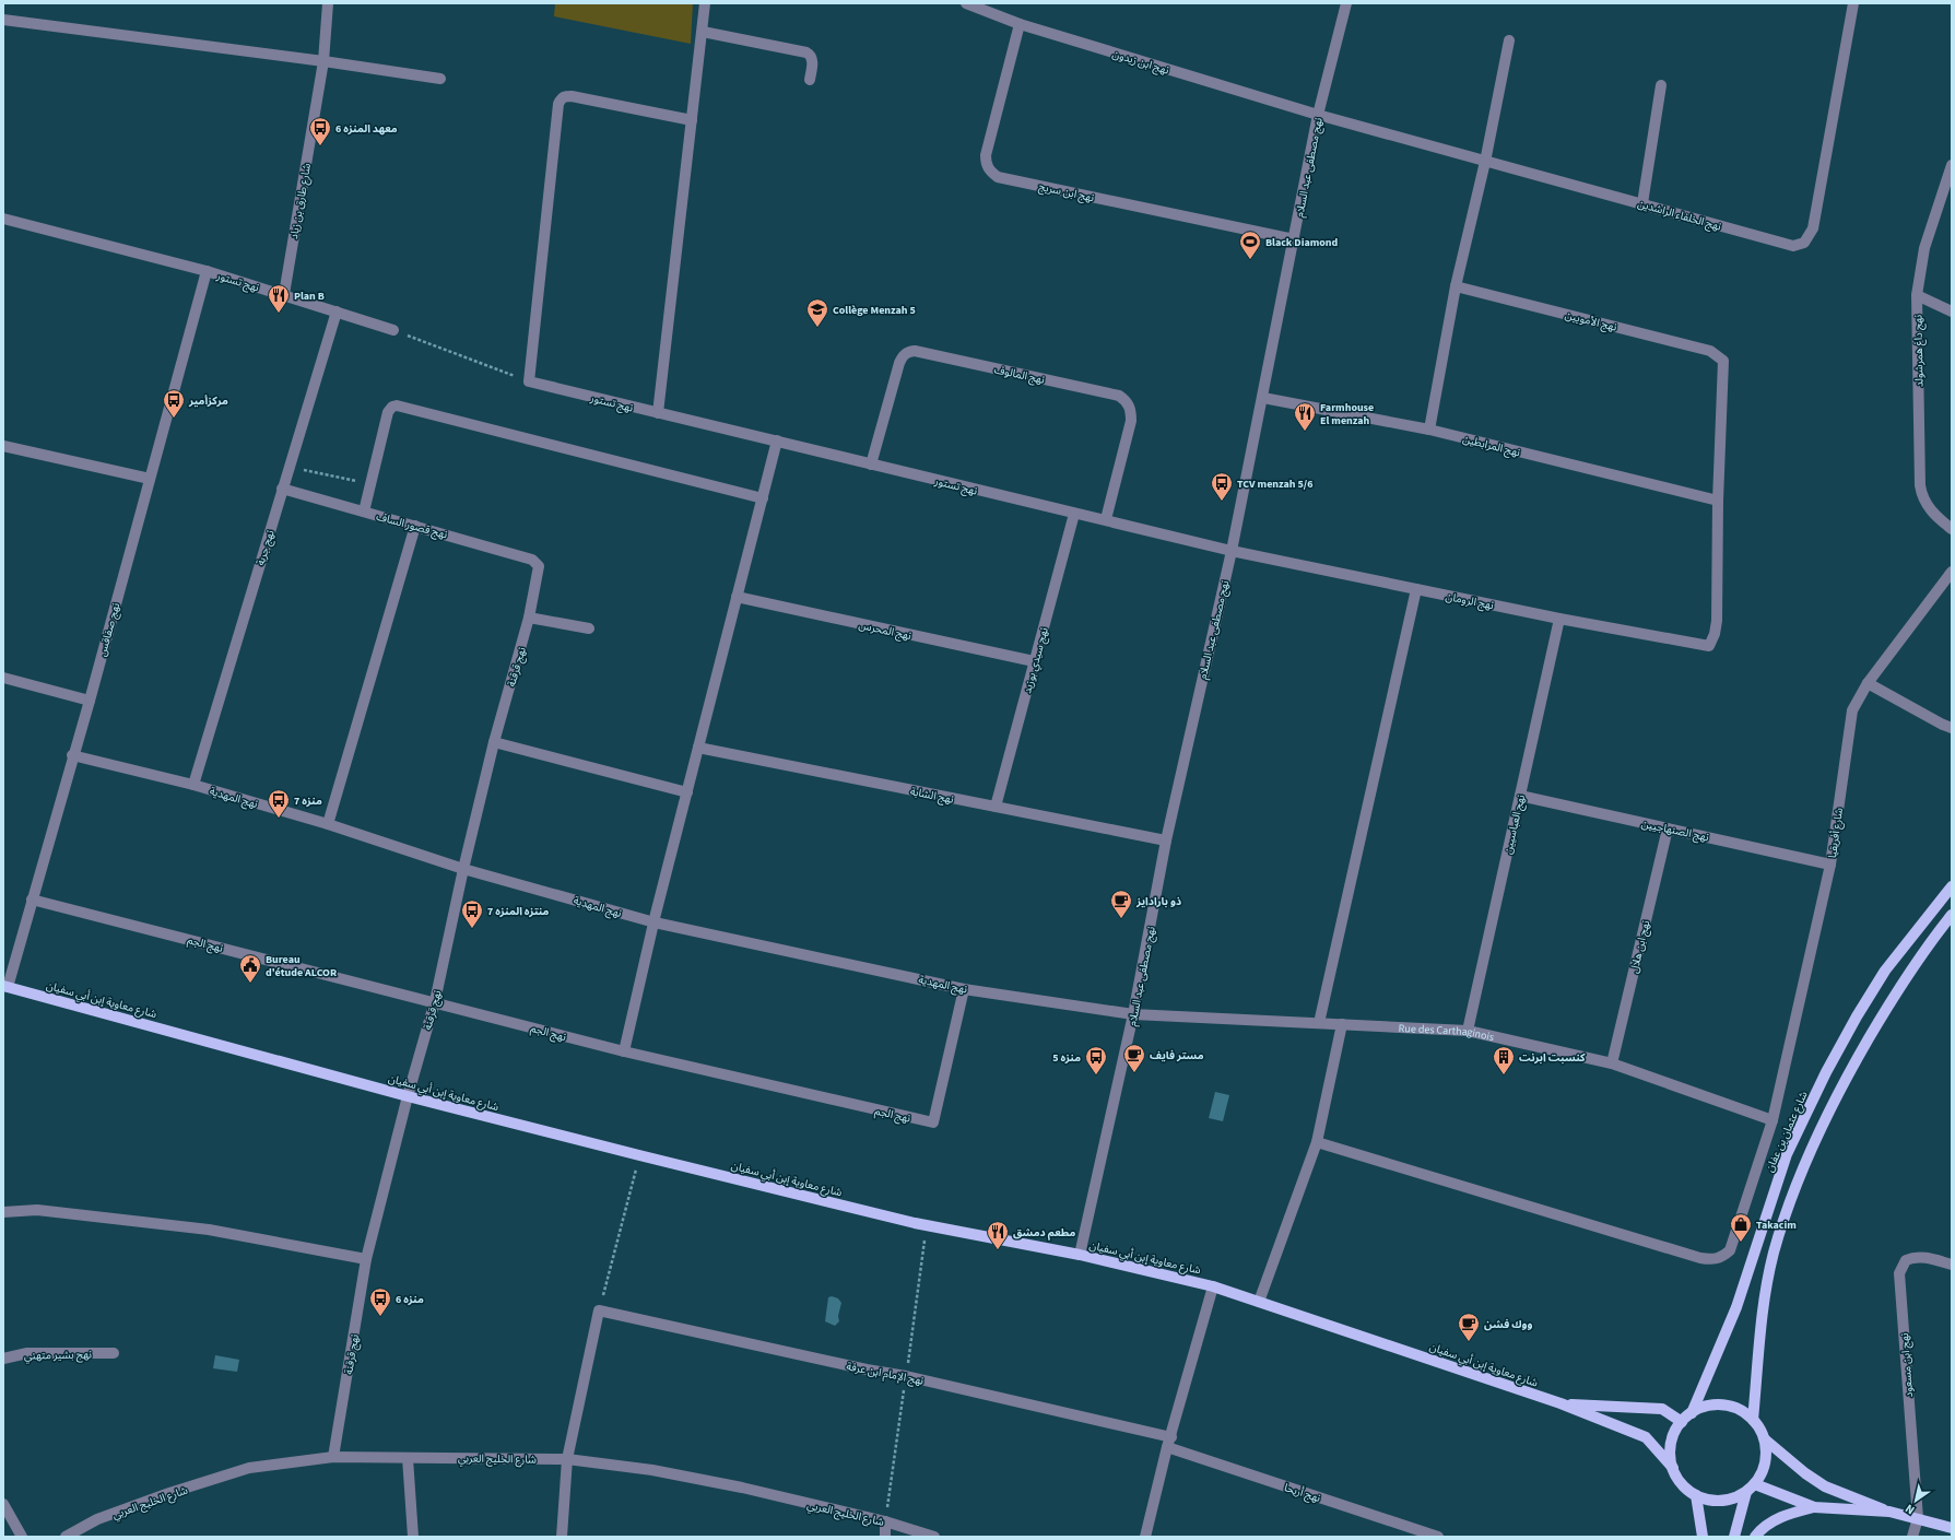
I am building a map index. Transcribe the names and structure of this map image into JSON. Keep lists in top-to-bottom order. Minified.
{"streets":{"main road":["شارع معاوية إبن أبي سفيان","شارع عثمان بن عفان"],"street":["نهج ابن زيدون","نهج مصطفى عبد السلام","نهج ابن سريج","شارع طارق بن زياد","نهج الخلفاء الراشدين","نهج تستور","نهج الأمويين","نهج داغ همرشولد","نهج المالوف","نهج المرابطين","نهج قصور الساف","نهج جربة","نهج الرومان","نهج صفاقس","نهج المحرس","نهج سيدي بوزيد","نهج قرقنة","نهج الشابة","نهج المهدية","نهج العباسيين","نهج الصنهاجيين","شارع أفريقيا","نهج الجم","نهج ابن هلال","Rue des Carthaginois","نهج بشير متهني","نهج ابن مسعود","نهج الإمام ابن عرفة","شارع الخليج العربي","نهج أريحا"]},"crossings":[["نهج ابن زيدون","نهج مصطفى عبد السلام"],["نهج ابن زيدون","نهج ابن سريج"],["نهج ابن زيدون","نهج الخلفاء الراشدين"],["نهج مصطفى عبد السلام","نهج ابن سريج"],["نهج مصطفى عبد السلام","نهج الخلفاء الراشدين"],["نهج مصطفى عبد السلام","نهج تستور"],["نهج مصطفى عبد السلام","نهج المرابطين"],["نهج مصطفى عبد السلام","نهج الرومان"],["نهج مصطفى عبد السلام","نهج الشابة"],["نهج مصطفى عبد السلام","نهج المهدية"],["نهج مصطفى عبد السلام","شارع معاوية إبن أبي سفيان"],["نهج مصطفى عبد السلام","Rue des Carthaginois"],["شارع طارق بن زياد","نهج تستور"],["نهج تستور","نهج المالوف"],["نهج تستور","نهج جربة"],["نهج تستور","نهج الرومان"],["نهج تستور","نهج صفاقس"],["نهج تستور","نهج سيدي بوزيد"],["نهج الأمويين","نهج المرابطين"],["نهج الأمويين","نهج الرومان"],["نهج المرابطين","نهج الرومان"],["نهج قصور الساف","نهج جربة"],["نهج قصور الساف","نهج قرقنة"],["نهج جربة","نهج المهدية"],["نهج الرومان","نهج العباسيين"],["نهج صفاقس","نهج المهدية"],["نهج صفاقس","نهج الجم"],["نهج صفاقس","شارع معاوية إبن أبي سفيان"],["نهج المحرس","نهج سيدي بوزيد"],["نهج سيدي بوزيد","نهج الشابة"],["نهج قرقنة","نهج المهدية"],["نهج قرقنة","نهج الجم"],["نهج قرقنة","شارع معاوية إبن أبي سفيان"],["نهج قرقنة","شارع الخليج العربي"],["نهج المهدية","نهج الجم"],["نهج المهدية","Rue des Carthaginois"],["نهج العباسيين","نهج الصنهاجيين"],["نهج العباسيين","Rue des Carthaginois"],["نهج الصنهاجيين","شارع أفريقيا"],["نهج الصنهاجيين","نهج ابن هلال"],["شارع أفريقيا","Rue des Carthaginois"],["نهج ابن هلال","Rue des Carthaginois"],["شارع معاوية إبن أبي سفيان","شارع عثمان بن عفان"],["نهج الإمام ابن عرفة","نهج أريحا"]],"places":{"bus stop":["معهد المنزه 6","مركزأمير","TCV menzah 5/6","منزه 7","منتزه المنزه 7","منزه 5","منزه 6"],"sports":["Black Diamond"],"restaurant":["Plan B","Farmhouse El menzah","مطعم دمشق"],"school or university":["Collège Menzah 5"],"cafe":["ذو بارادايز","مستر فايف","ووك فشن"],"public building":["Bureau d'étude ALCOR"],"building":["كنسبت ابرنت"],"shop":["Takacim"]},"north":"bottom left"}
